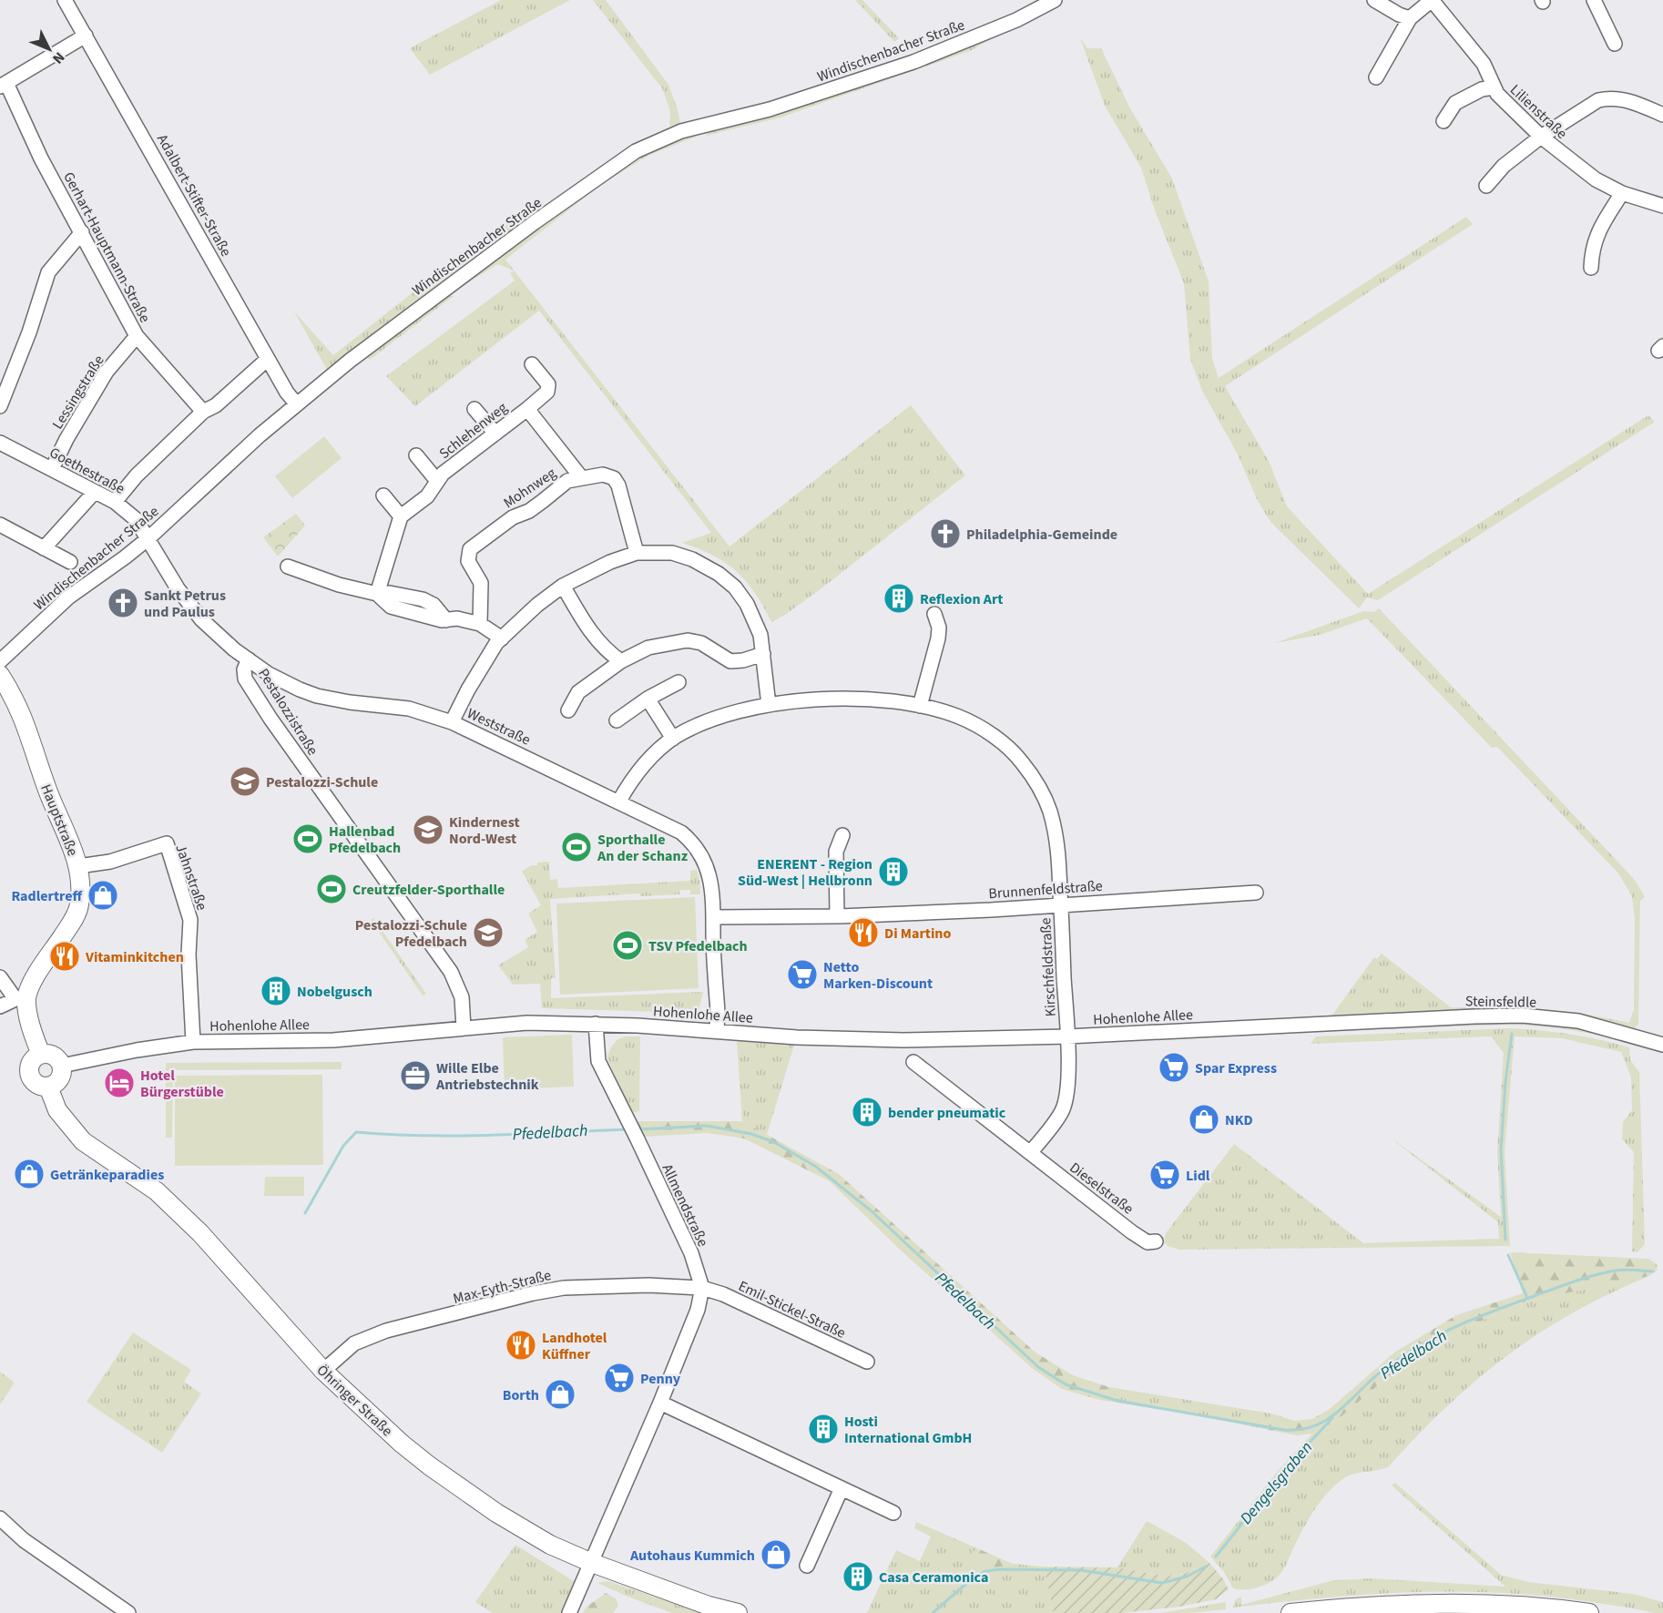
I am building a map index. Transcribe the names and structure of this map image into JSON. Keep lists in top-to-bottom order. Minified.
{"streets":{"main road":["Hauptstraße","Öhringer Straße"],"street":["Windischenbacher Straße","Lilienstraße","Adalbert-Stifter-Straße","Gerhart-Hauptmann-Straße","Lessingstraße","Schlehenweg","Goethestraße","Mohnweg","Pestalozzistraße","Weststraße","Jahnstraße","Brunnenfeldstraße","Kirschfeldstraße","Steinsfeldle","Hohenlohe Allee","Dieselstraße","Allmendstraße","Max-Eyth-Straße","Emil-Stickel-Straße"]},"crossings":[["Windischenbacher Straße","Adalbert-Stifter-Straße"],["Windischenbacher Straße","Goethestraße"],["Windischenbacher Straße","Weststraße"],["Gerhart-Hauptmann-Straße","Lessingstraße"],["Lessingstraße","Goethestraße"],["Schlehenweg","Mohnweg"],["Goethestraße","Weststraße"],["Pestalozzistraße","Weststraße"],["Pestalozzistraße","Hohenlohe Allee"],["Weststraße","Brunnenfeldstraße"],["Weststraße","Kirschfeldstraße"],["Weststraße","Hohenlohe Allee"],["Hauptstraße","Jahnstraße"],["Jahnstraße","Hohenlohe Allee"],["Brunnenfeldstraße","Kirschfeldstraße"],["Kirschfeldstraße","Hohenlohe Allee"],["Steinsfeldle","Hohenlohe Allee"],["Hohenlohe Allee","Allmendstraße"],["Hohenlohe Allee","Öhringer Straße"],["Allmendstraße","Max-Eyth-Straße"],["Allmendstraße","Emil-Stickel-Straße"],["Max-Eyth-Straße","Emil-Stickel-Straße"],["Max-Eyth-Straße","Öhringer Straße"]],"water":["Pfedelbach","Dengelsgraben"],"places":{"church":["Philadelphia-Gemeinde","Sankt Petrus und Paulus"],"building":["Reflexion Art","ENERENT - Region Süd-West | Hellbronn","Nobelgusch","bender pneumatic","Hosti International GmbH","Casa Ceramonica"],"school or university":["Pestalozzi-Schule","Kindernest Nord-West","Pestalozzi-Schule Pfedelbach"],"sports":["Hallenbad Pfedelbach","Sporthalle An der Schanz","Creutzfelder-Sporthalle","TSV Pfedelbach"],"shop":["Radlertreff","NKD","Getränkeparadies","Borth","Autohaus Kummich"],"restaurant":["Di Martino","Vitaminkitchen","Landhotel Küffner"],"supermarket":["Netto Marken-Discount","Spar Express","Lidl","Penny"],"office":["Wille Elbe Antriebstechnik"],"hotel":["Hotel Bürgerstüble"]},"north":"bottom right"}
